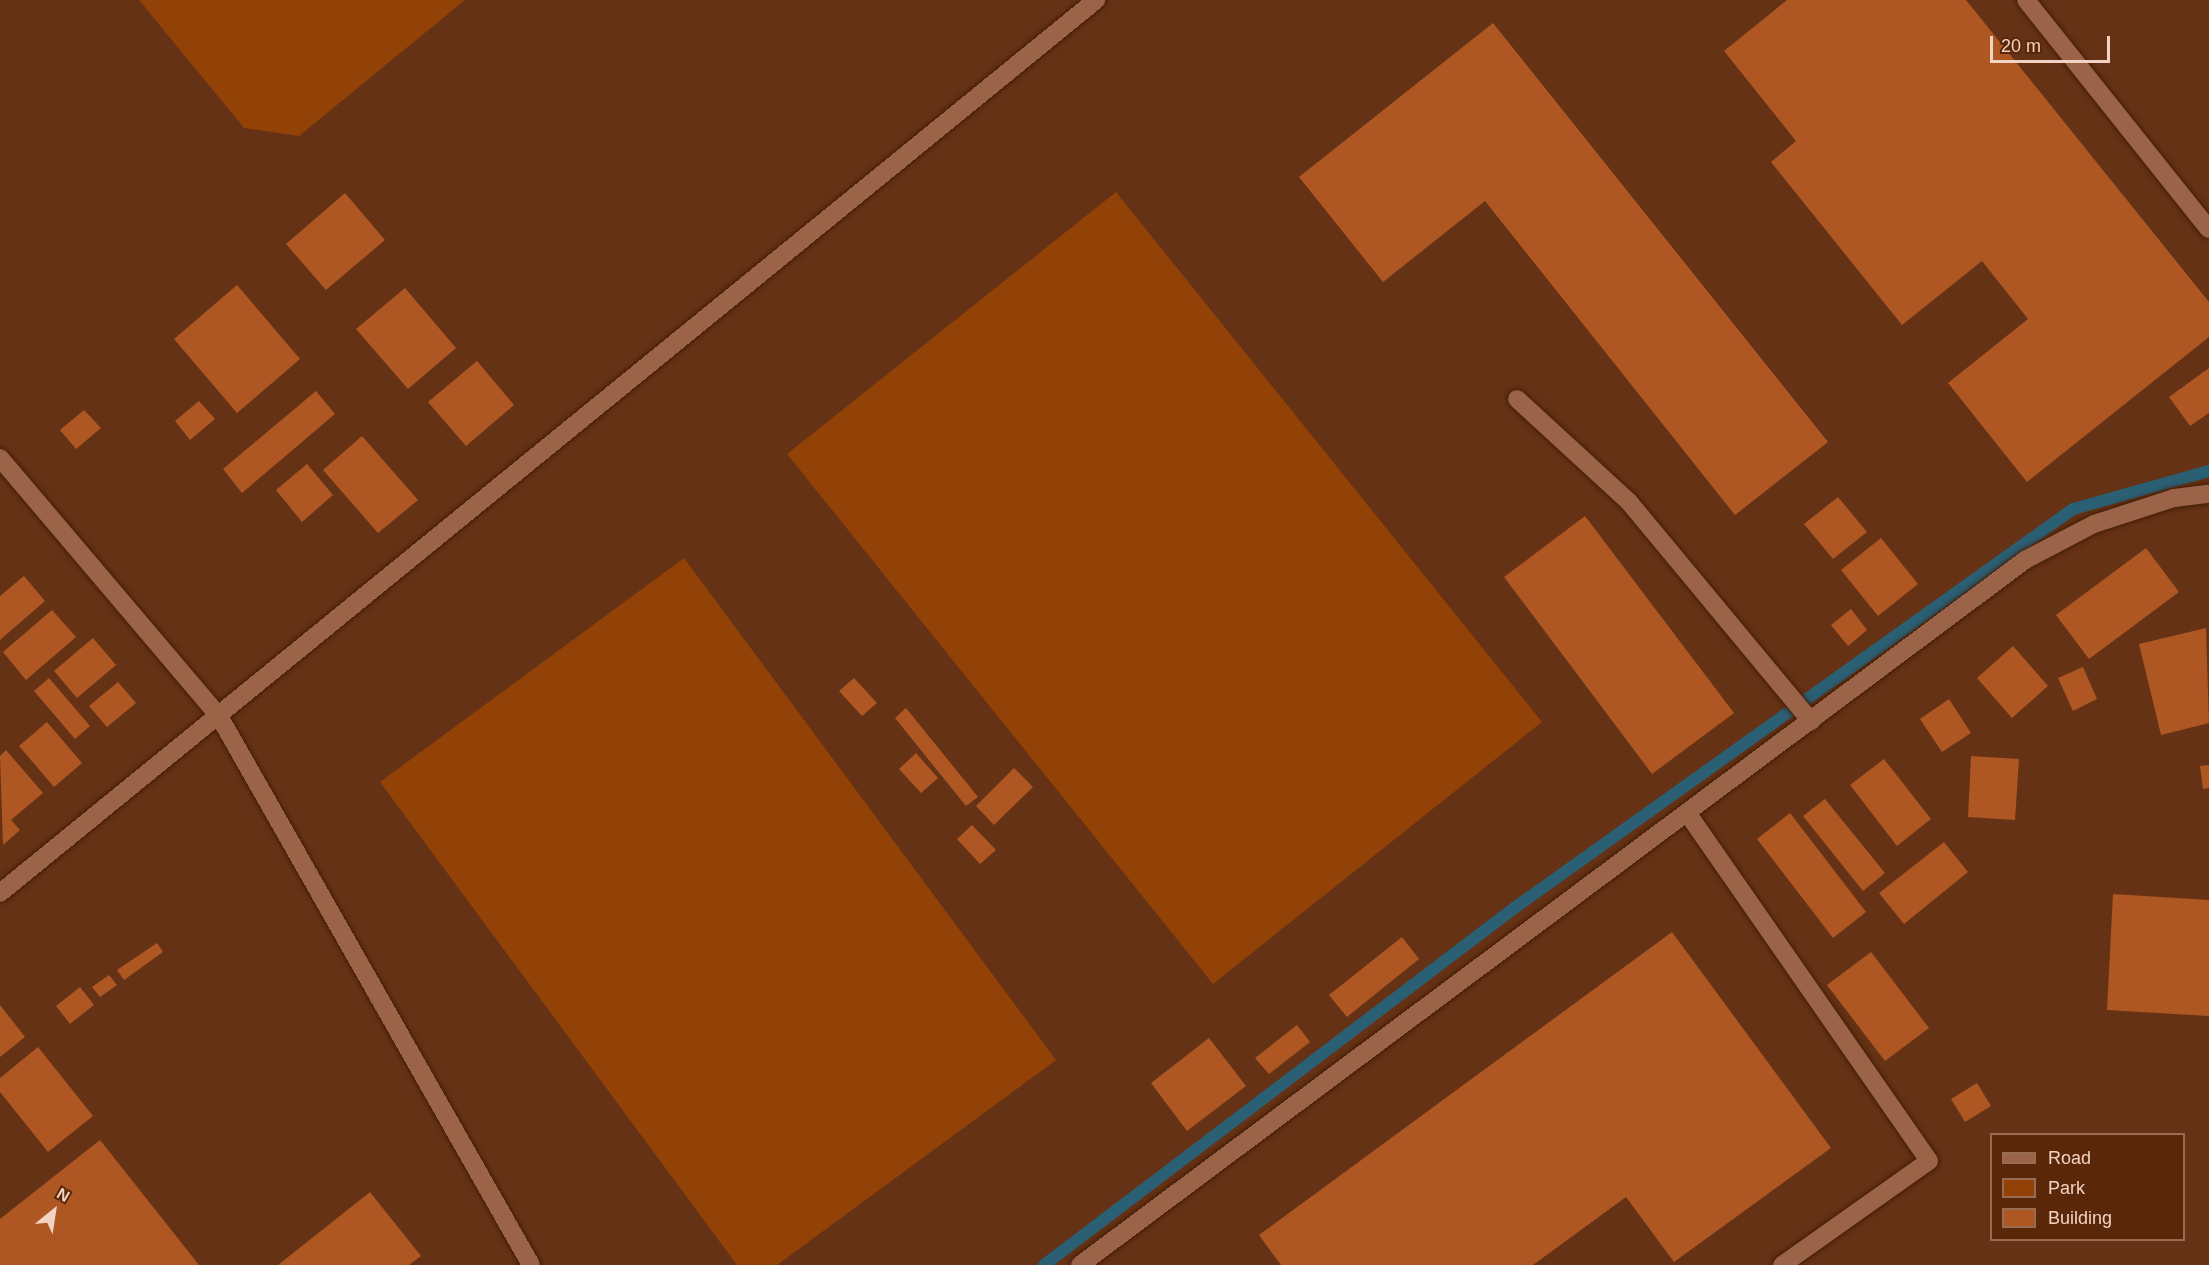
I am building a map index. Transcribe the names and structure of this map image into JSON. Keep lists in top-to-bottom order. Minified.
{"legend":["Road","Park","Building"],"scale_bar":"20 m","north":"top right"}
